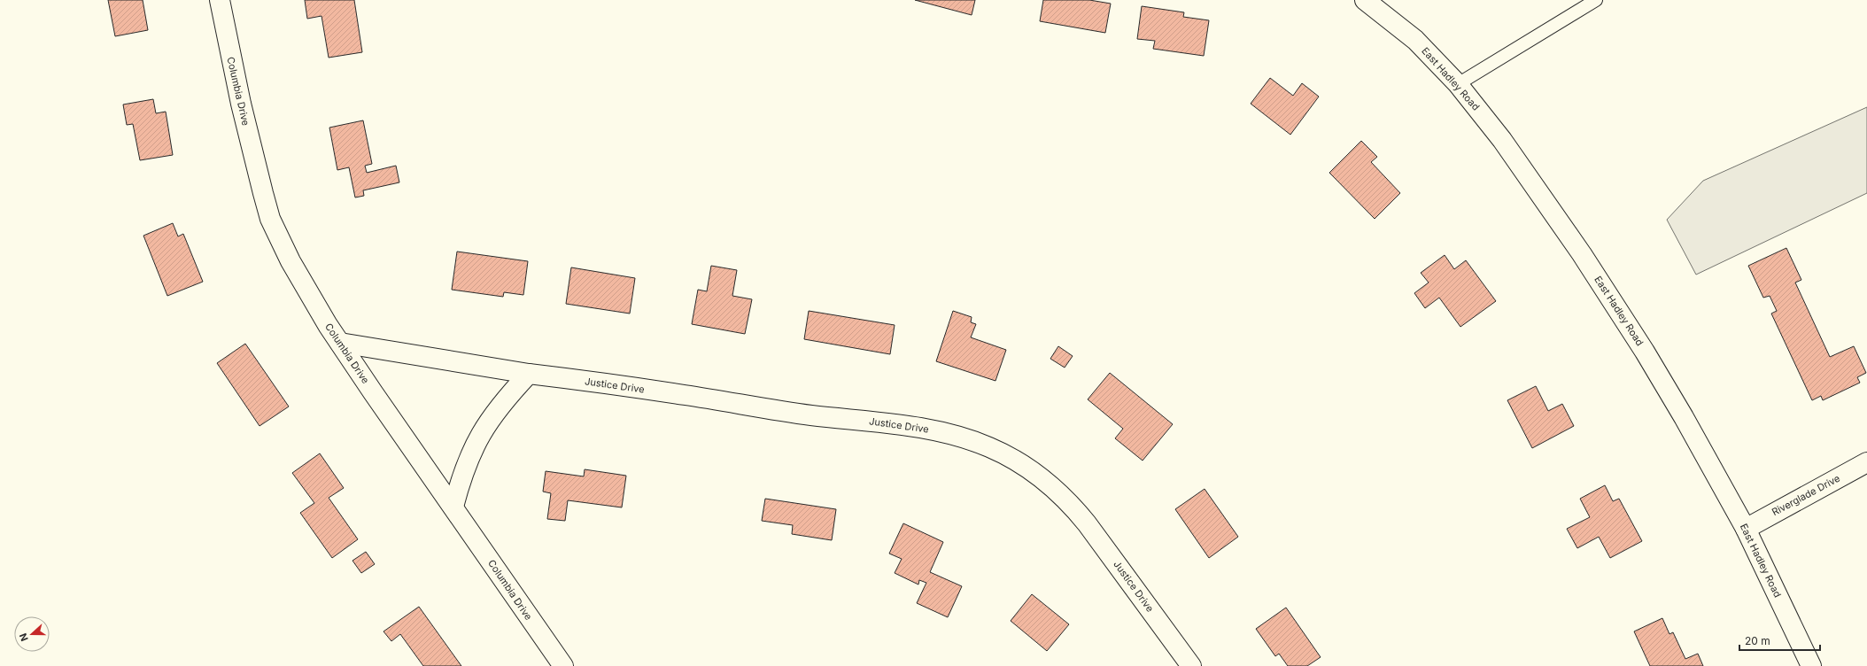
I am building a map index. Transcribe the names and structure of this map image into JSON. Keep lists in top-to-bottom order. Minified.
{"streets":{"street":["East Hadley Road","Columbia Drive","Justice Drive","Riverglade Drive"]},"crossings":[["East Hadley Road","Riverglade Drive"],["Columbia Drive","Justice Drive"]],"scale_bar":"20 m","north":"left"}
